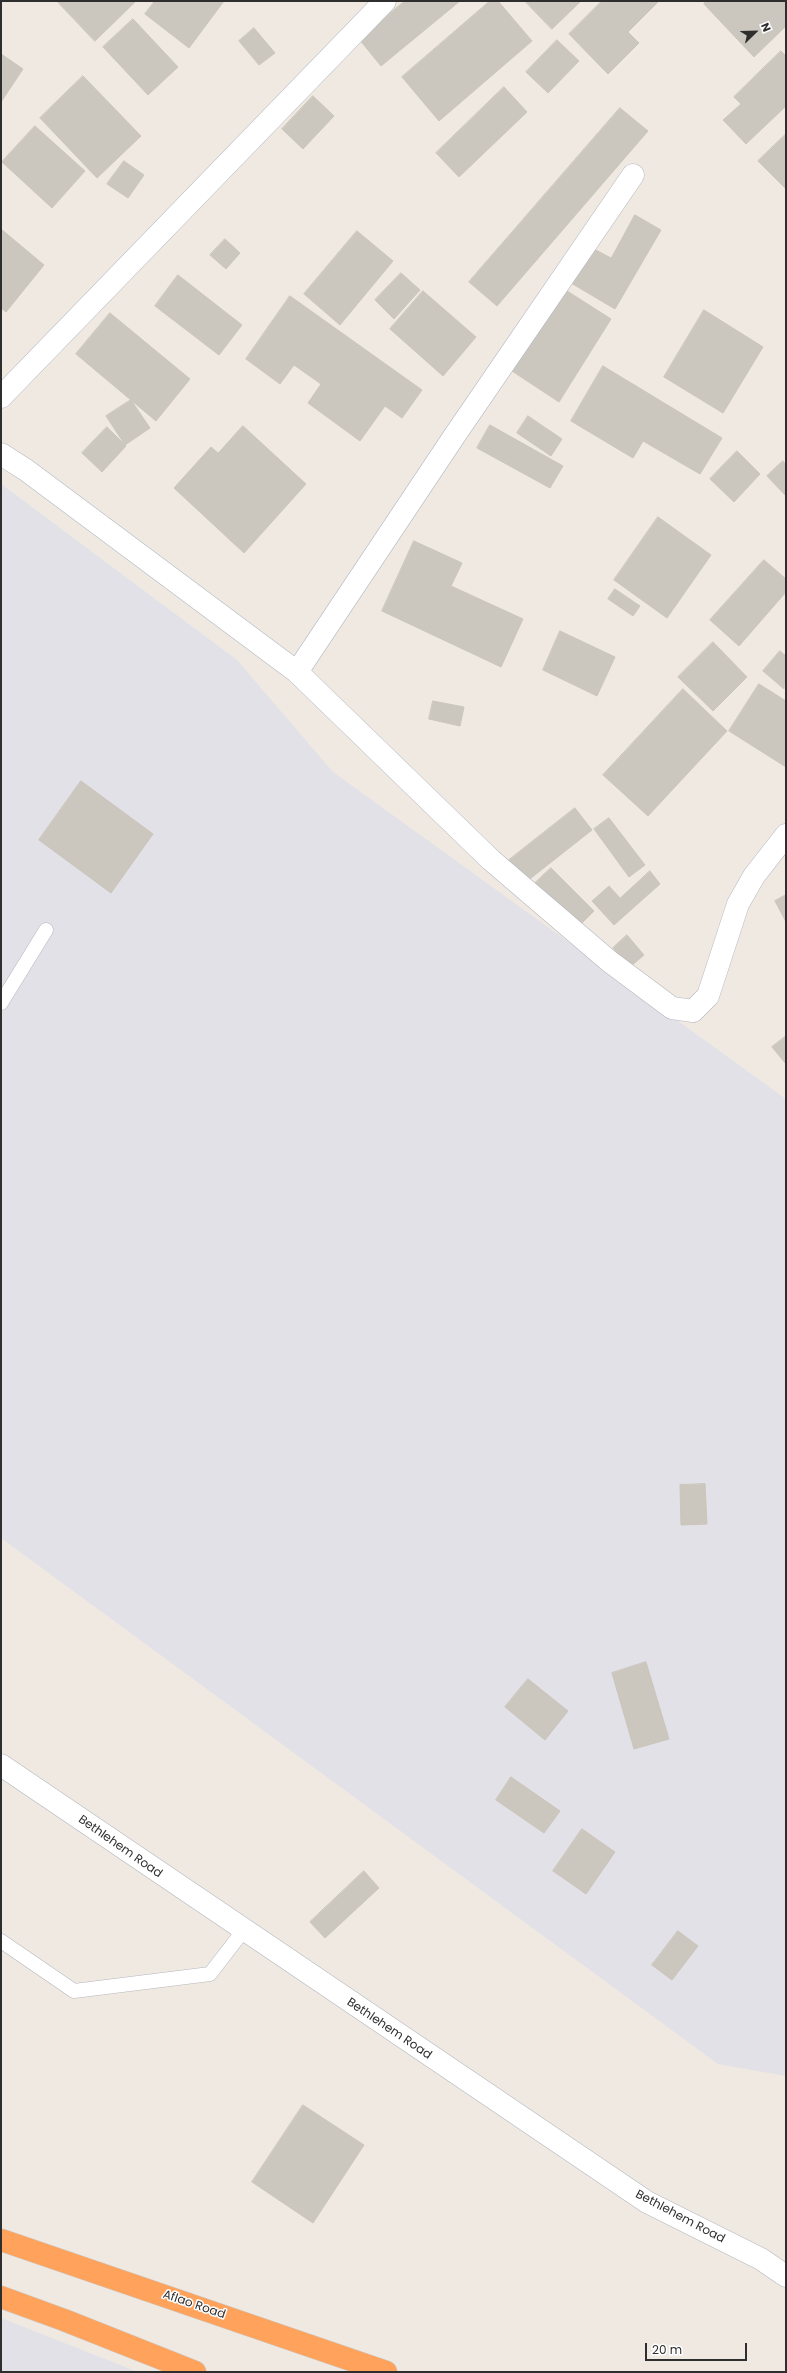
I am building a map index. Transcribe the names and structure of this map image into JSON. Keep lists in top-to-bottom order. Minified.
{"streets":{"highway":["Aflao Road"],"street":["Bethlehem Road"]},"scale_bar":"20 m","north":"top right"}
